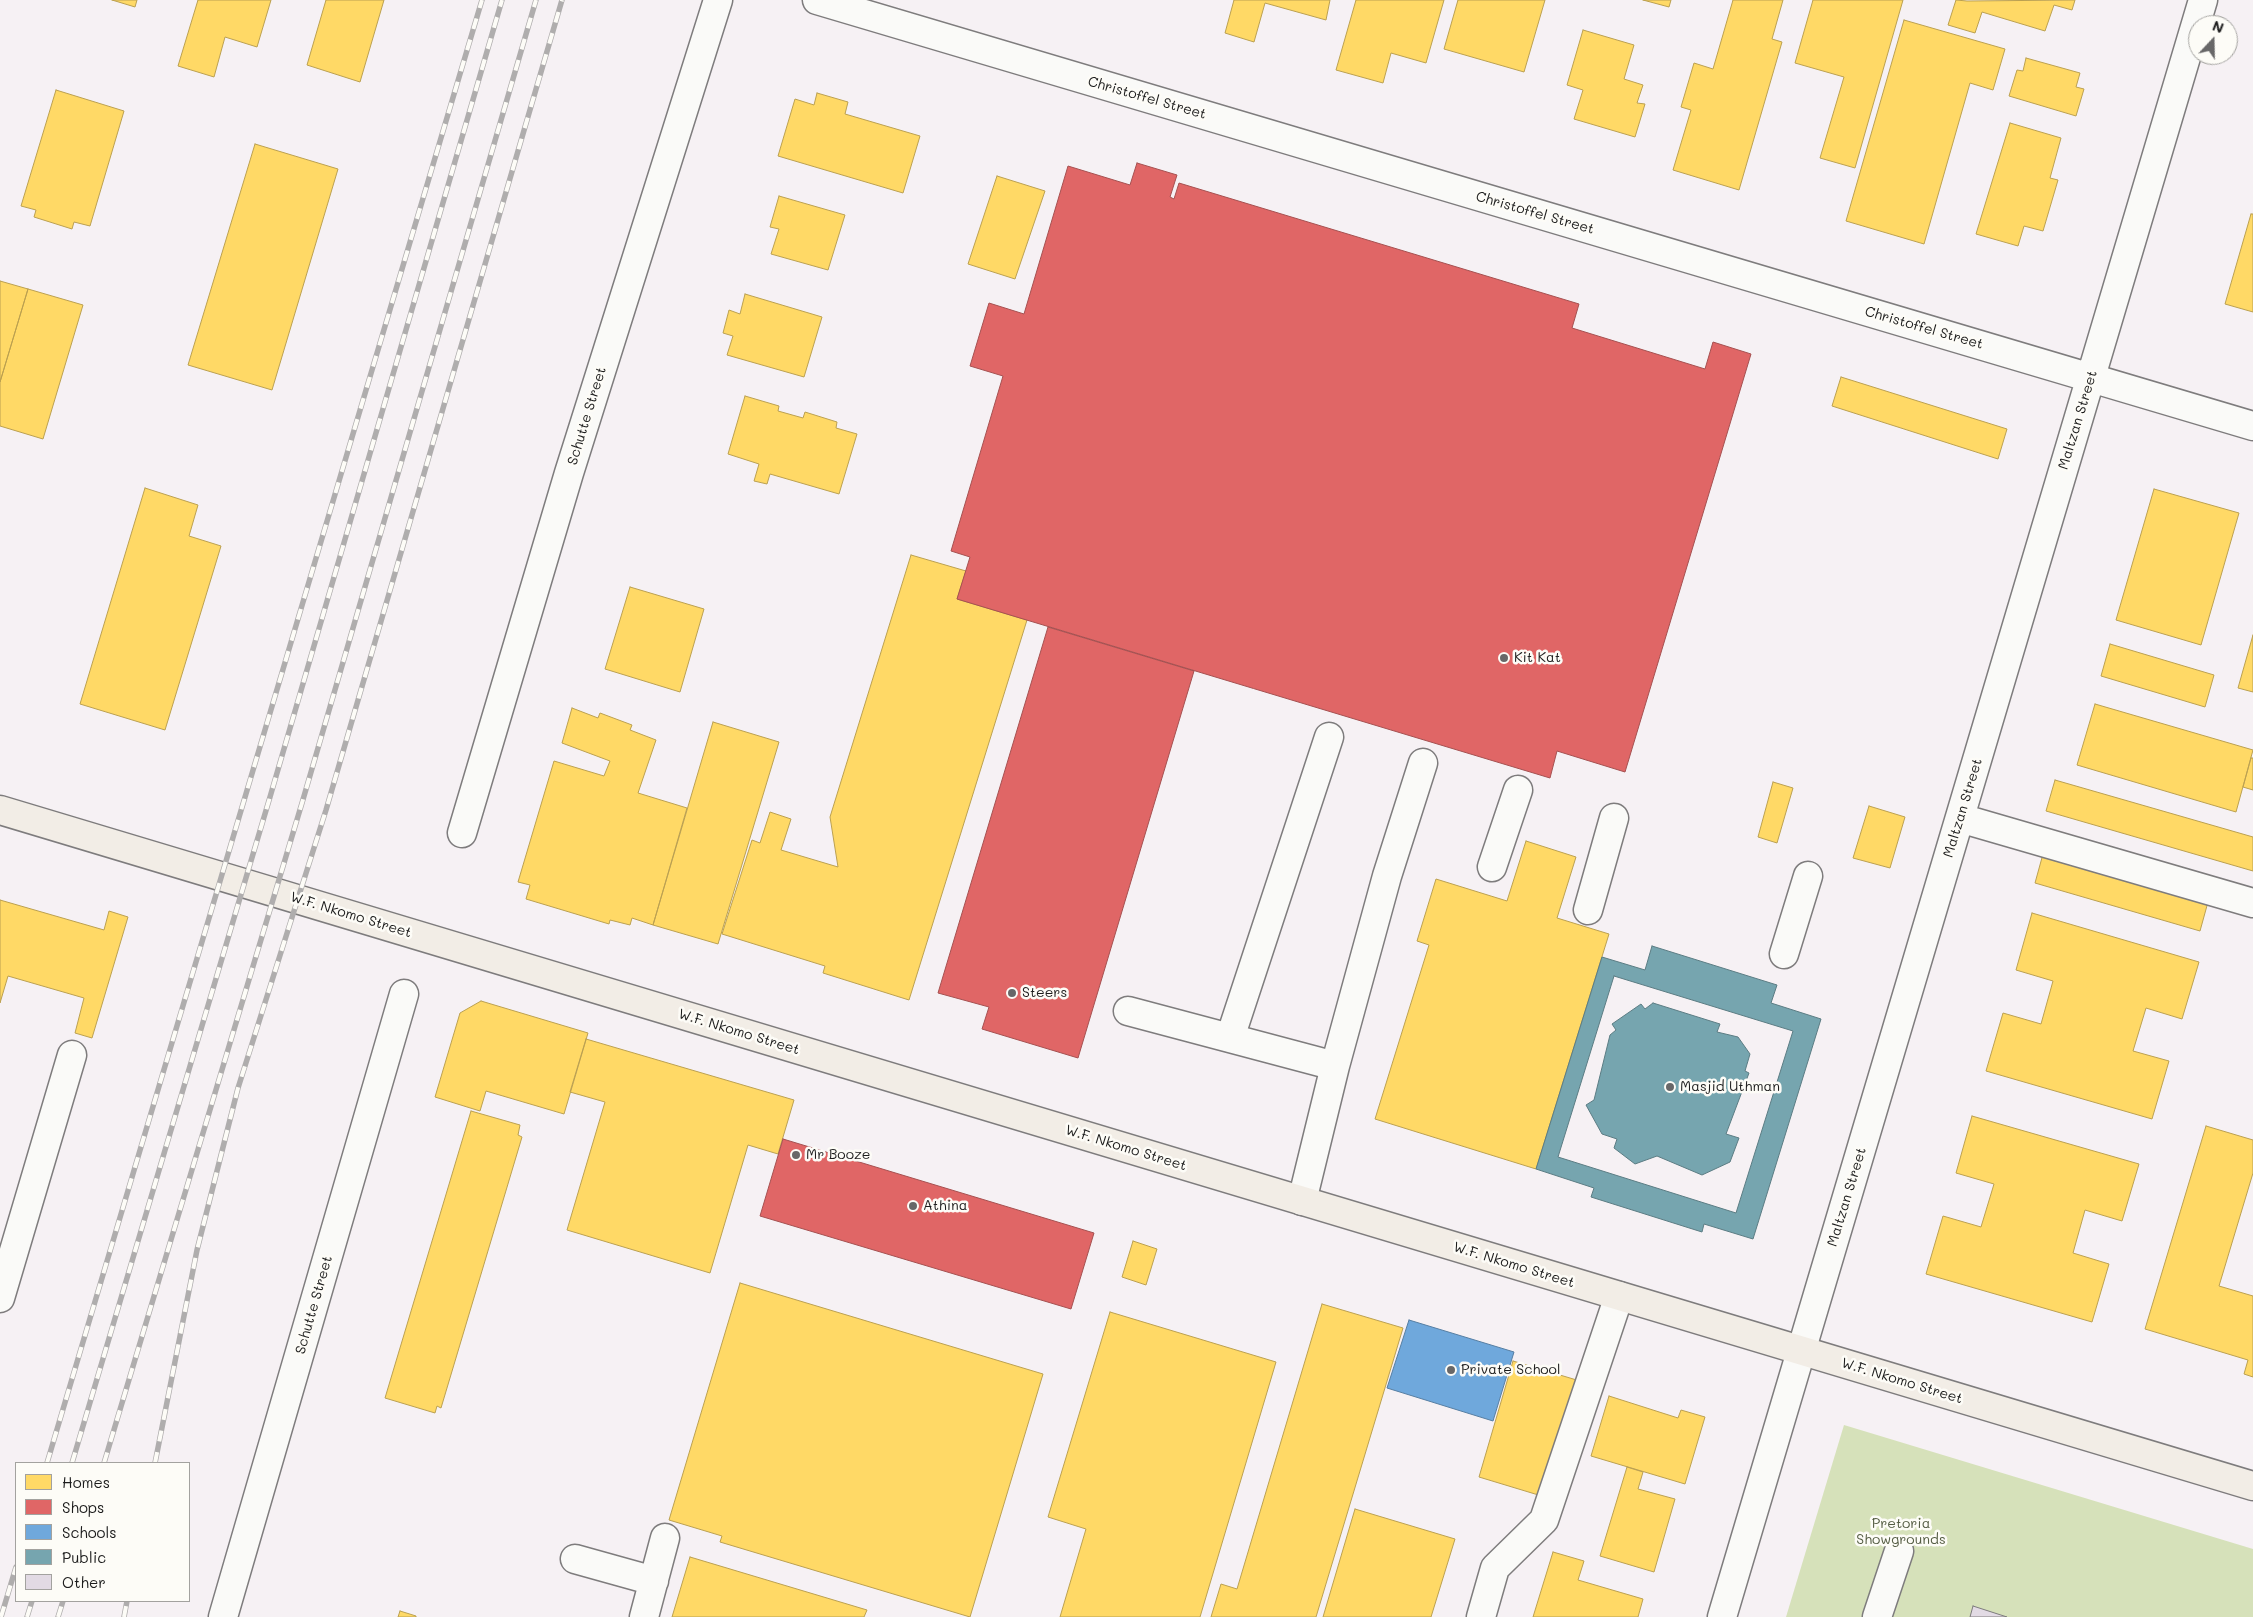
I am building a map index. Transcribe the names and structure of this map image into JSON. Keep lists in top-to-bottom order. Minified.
{"streets":{"main road":["W.F. Nkomo Street"],"street":["Christoffel Street","Schutte Street","Maltzan Street"]},"crossings":[["Christoffel Street","Maltzan Street"],["Maltzan Street","W.F. Nkomo Street"]],"parks":["Pretoria Showgrounds"],"places":["Kit Kat","Steers","Masjid Uthman","Mr Booze","Athina","Private School"],"legend":["Homes","Shops","Schools","Public","Other"],"north":"top"}
